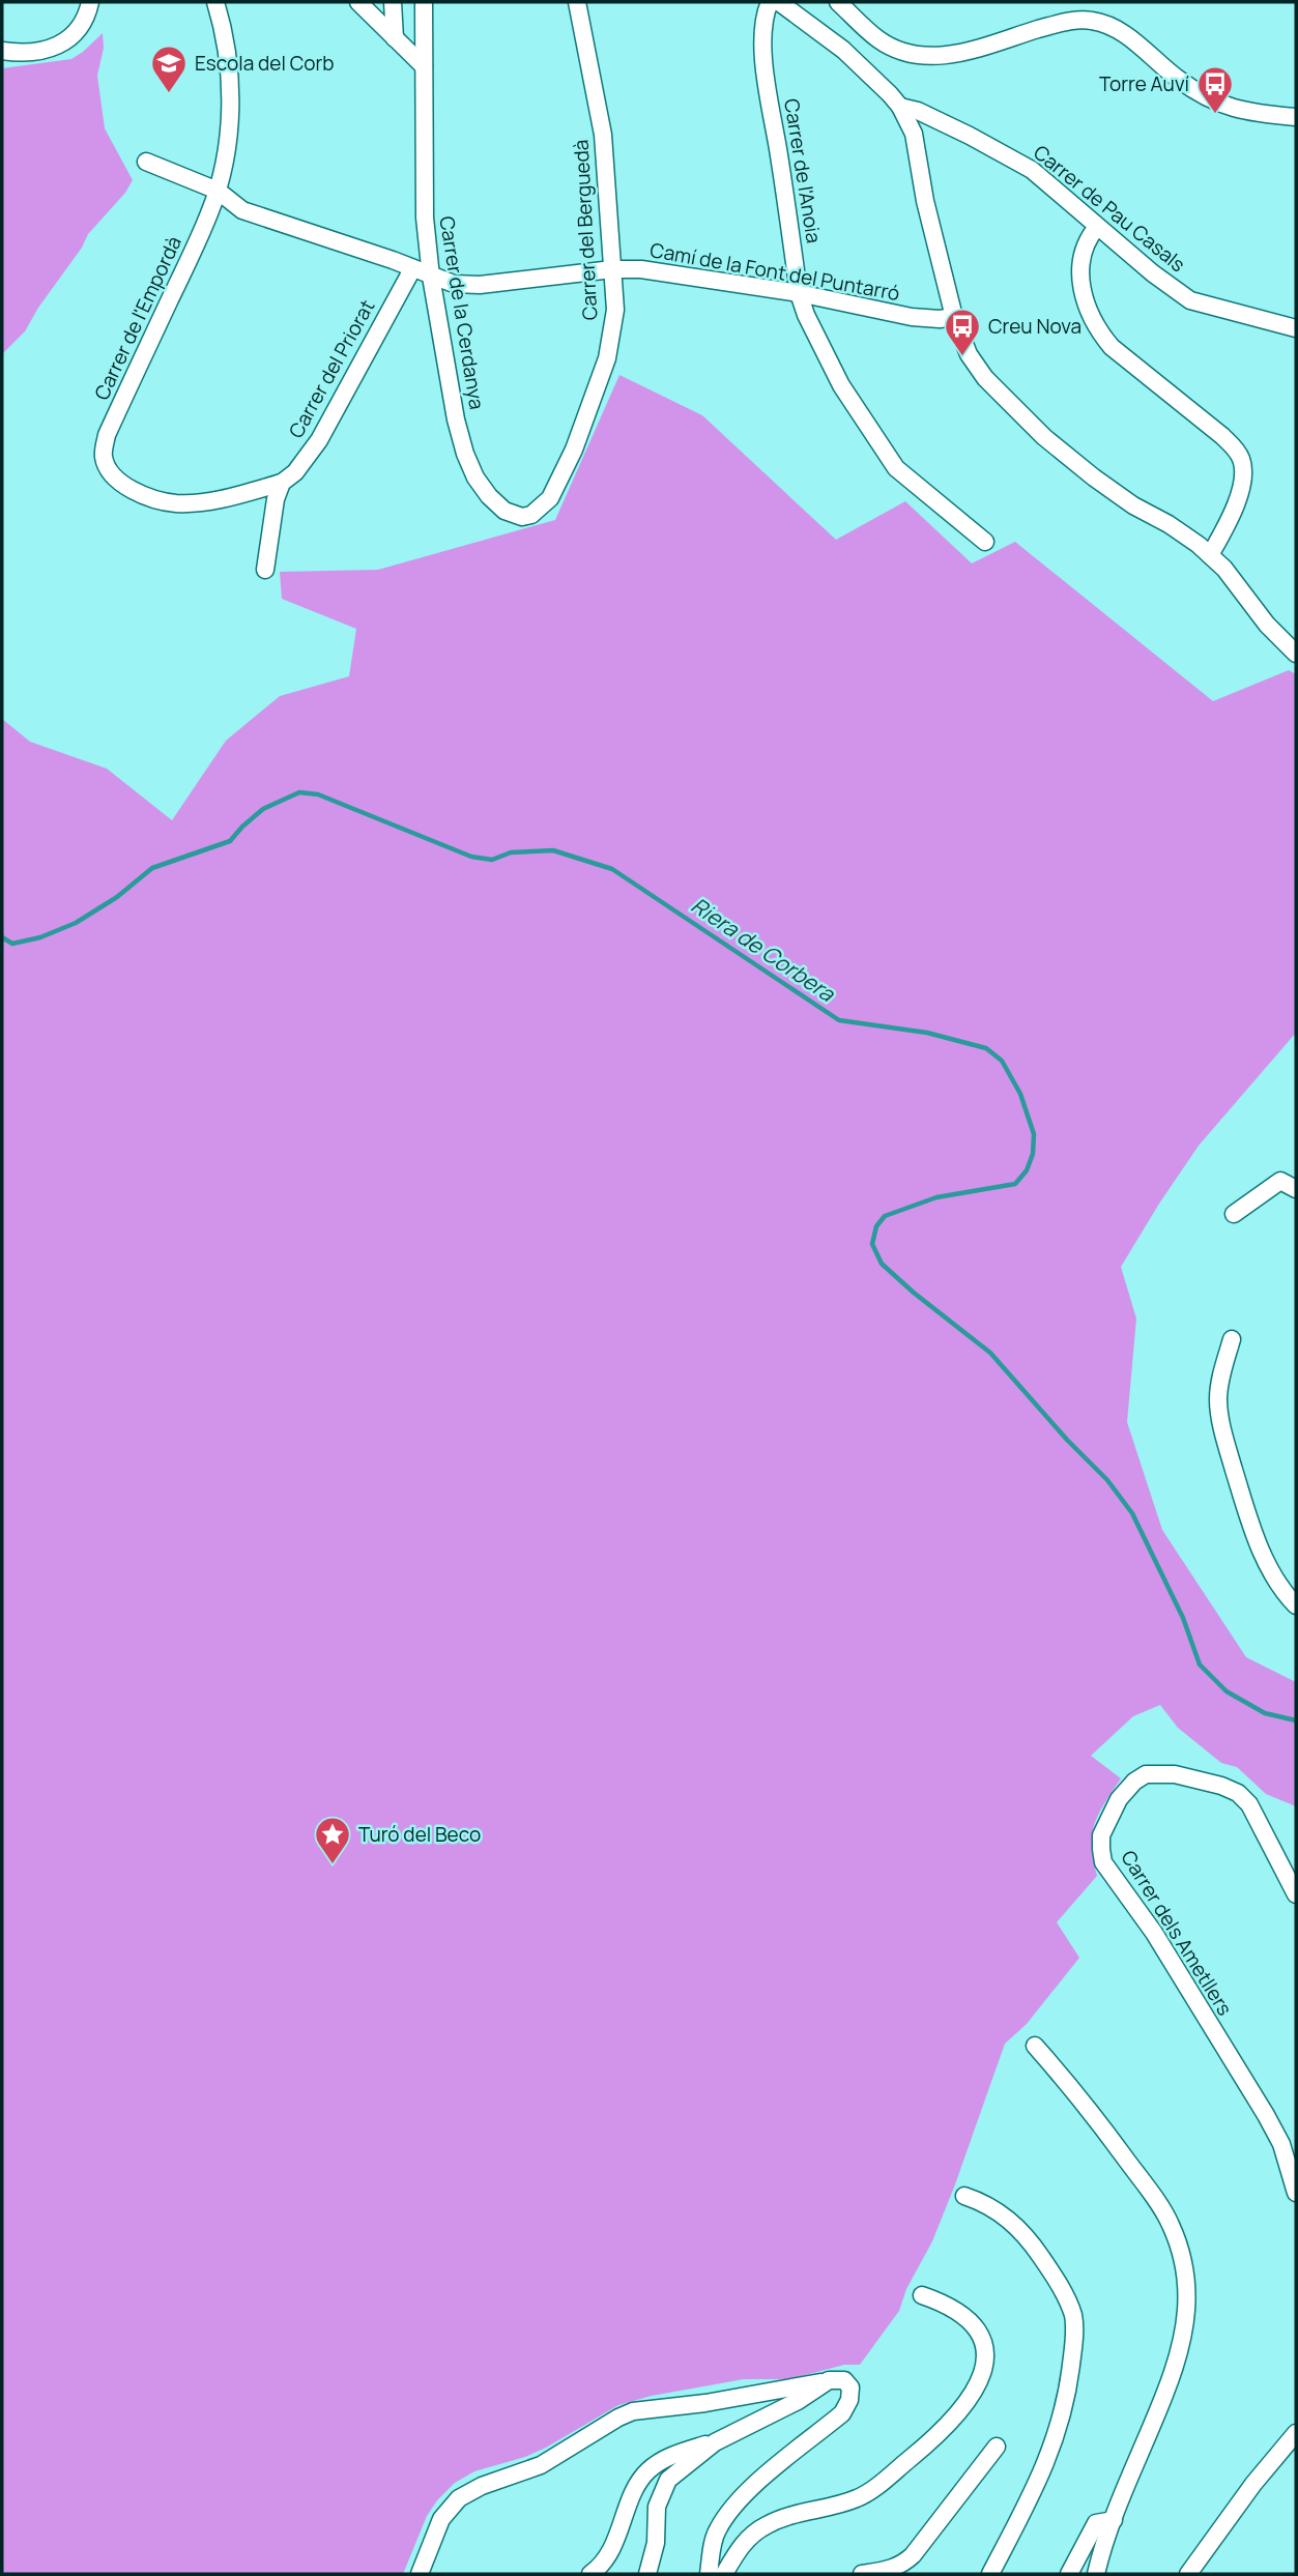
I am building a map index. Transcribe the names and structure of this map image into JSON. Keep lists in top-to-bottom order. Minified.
{"streets":{"street":["Carrer de l'Anoia","Carrer de Pau Casals","Carrer del Berguedà","Camí de la Font del Puntarró","Carrer de la Cerdanya","Carrer de l'Empordà","Carrer del Priorat","Carrer dels Ametllers"]},"crossings":[["Carrer de l'Anoia","Camí de la Font del Puntarró"],["Carrer del Berguedà","Camí de la Font del Puntarró"],["Carrer del Berguedà","Carrer de la Cerdanya"],["Camí de la Font del Puntarró","Carrer de la Cerdanya"],["Camí de la Font del Puntarró","Carrer de l'Empordà"],["Camí de la Font del Puntarró","Carrer del Priorat"],["Carrer de l'Empordà","Carrer del Priorat"]],"water":["Riera de Corbera"],"places":{"school or university":["Escola del Corb"],"bus stop":["Torre Auví","Creu Nova"],"place":["Turó del Beco"]}}
